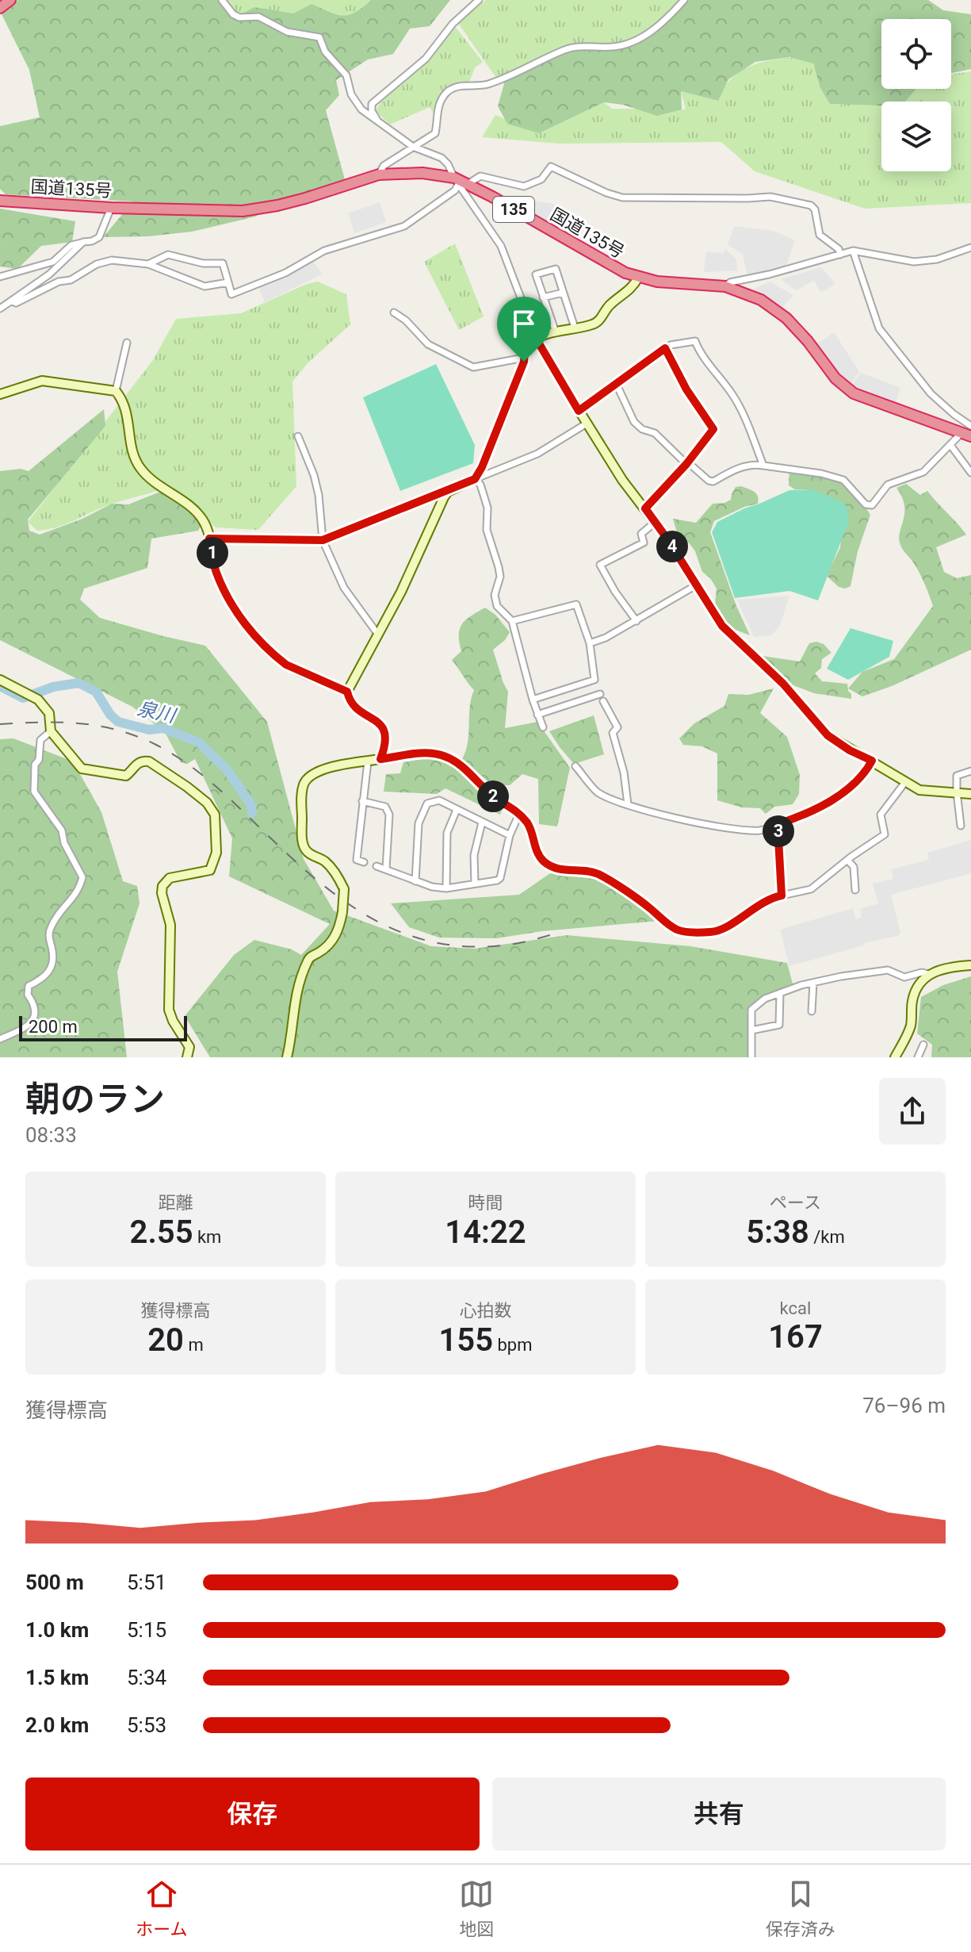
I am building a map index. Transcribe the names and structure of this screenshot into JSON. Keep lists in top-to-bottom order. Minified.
{"streets":{"highway":["国道135号","135"]},"water":["泉川"],"scale_bar":"200 m","page":{"pins":["4","1","2","3"],"scale":"200 m","heading":["朝のラン","08:33"],"stats":[["距離","2.55 km"],["時間","14:22"],["ペース","5:38 /km"],["獲得標高","20 m"],["心拍数","155 bpm"],["kcal","167"]],"chart":["獲得標高","76–96 m"],"list":[{"name":"500 m","note":"5:51"},{"name":"1.0 km","note":"5:15"},{"name":"1.5 km","note":"5:34"},{"name":"2.0 km","note":"5:53"}],"buttons":["保存","共有"],"tabs":["ホーム","地図","保存済み"]}}
